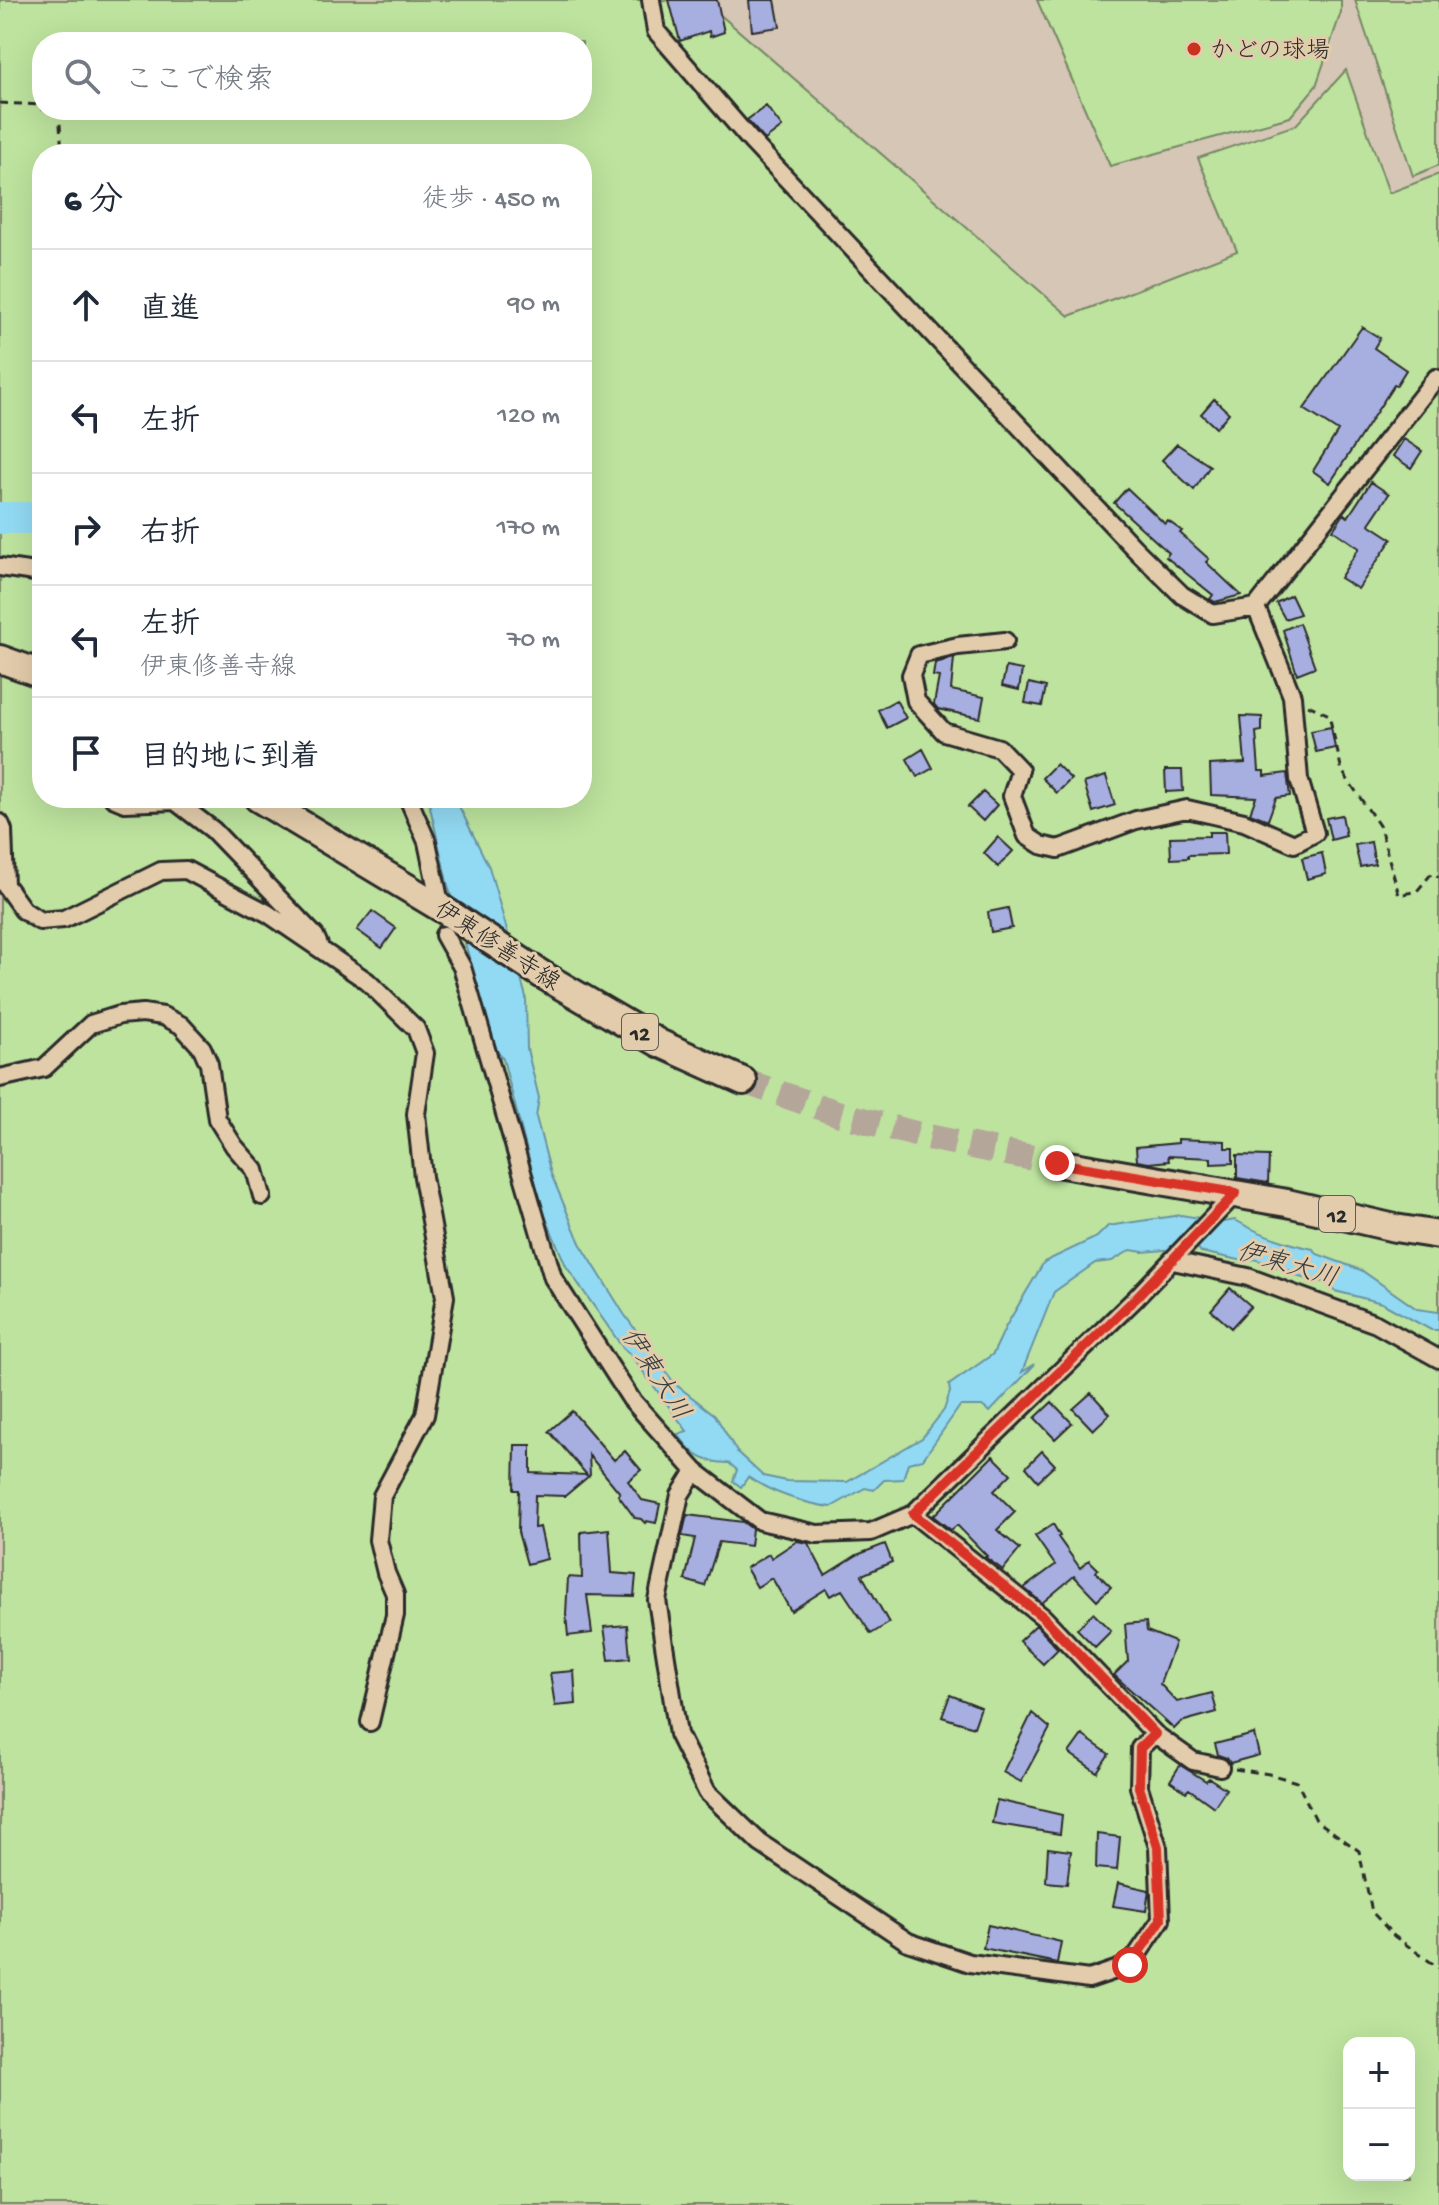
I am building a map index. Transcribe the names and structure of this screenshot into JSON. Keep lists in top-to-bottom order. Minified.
{"streets":{"main road":["伊東修善寺線","12"]},"water":["伊東大川"],"places":["かどの球場"],"page":{"search":"ここで検索","heading":["6 分","徒歩 · 450 m"],"list":[["直進","90 m"],["左折","120 m"],["右折","170 m"],["左折","伊東修善寺線","70 m"],"目的地に到着"],"map_buttons":["+","−"]}}
